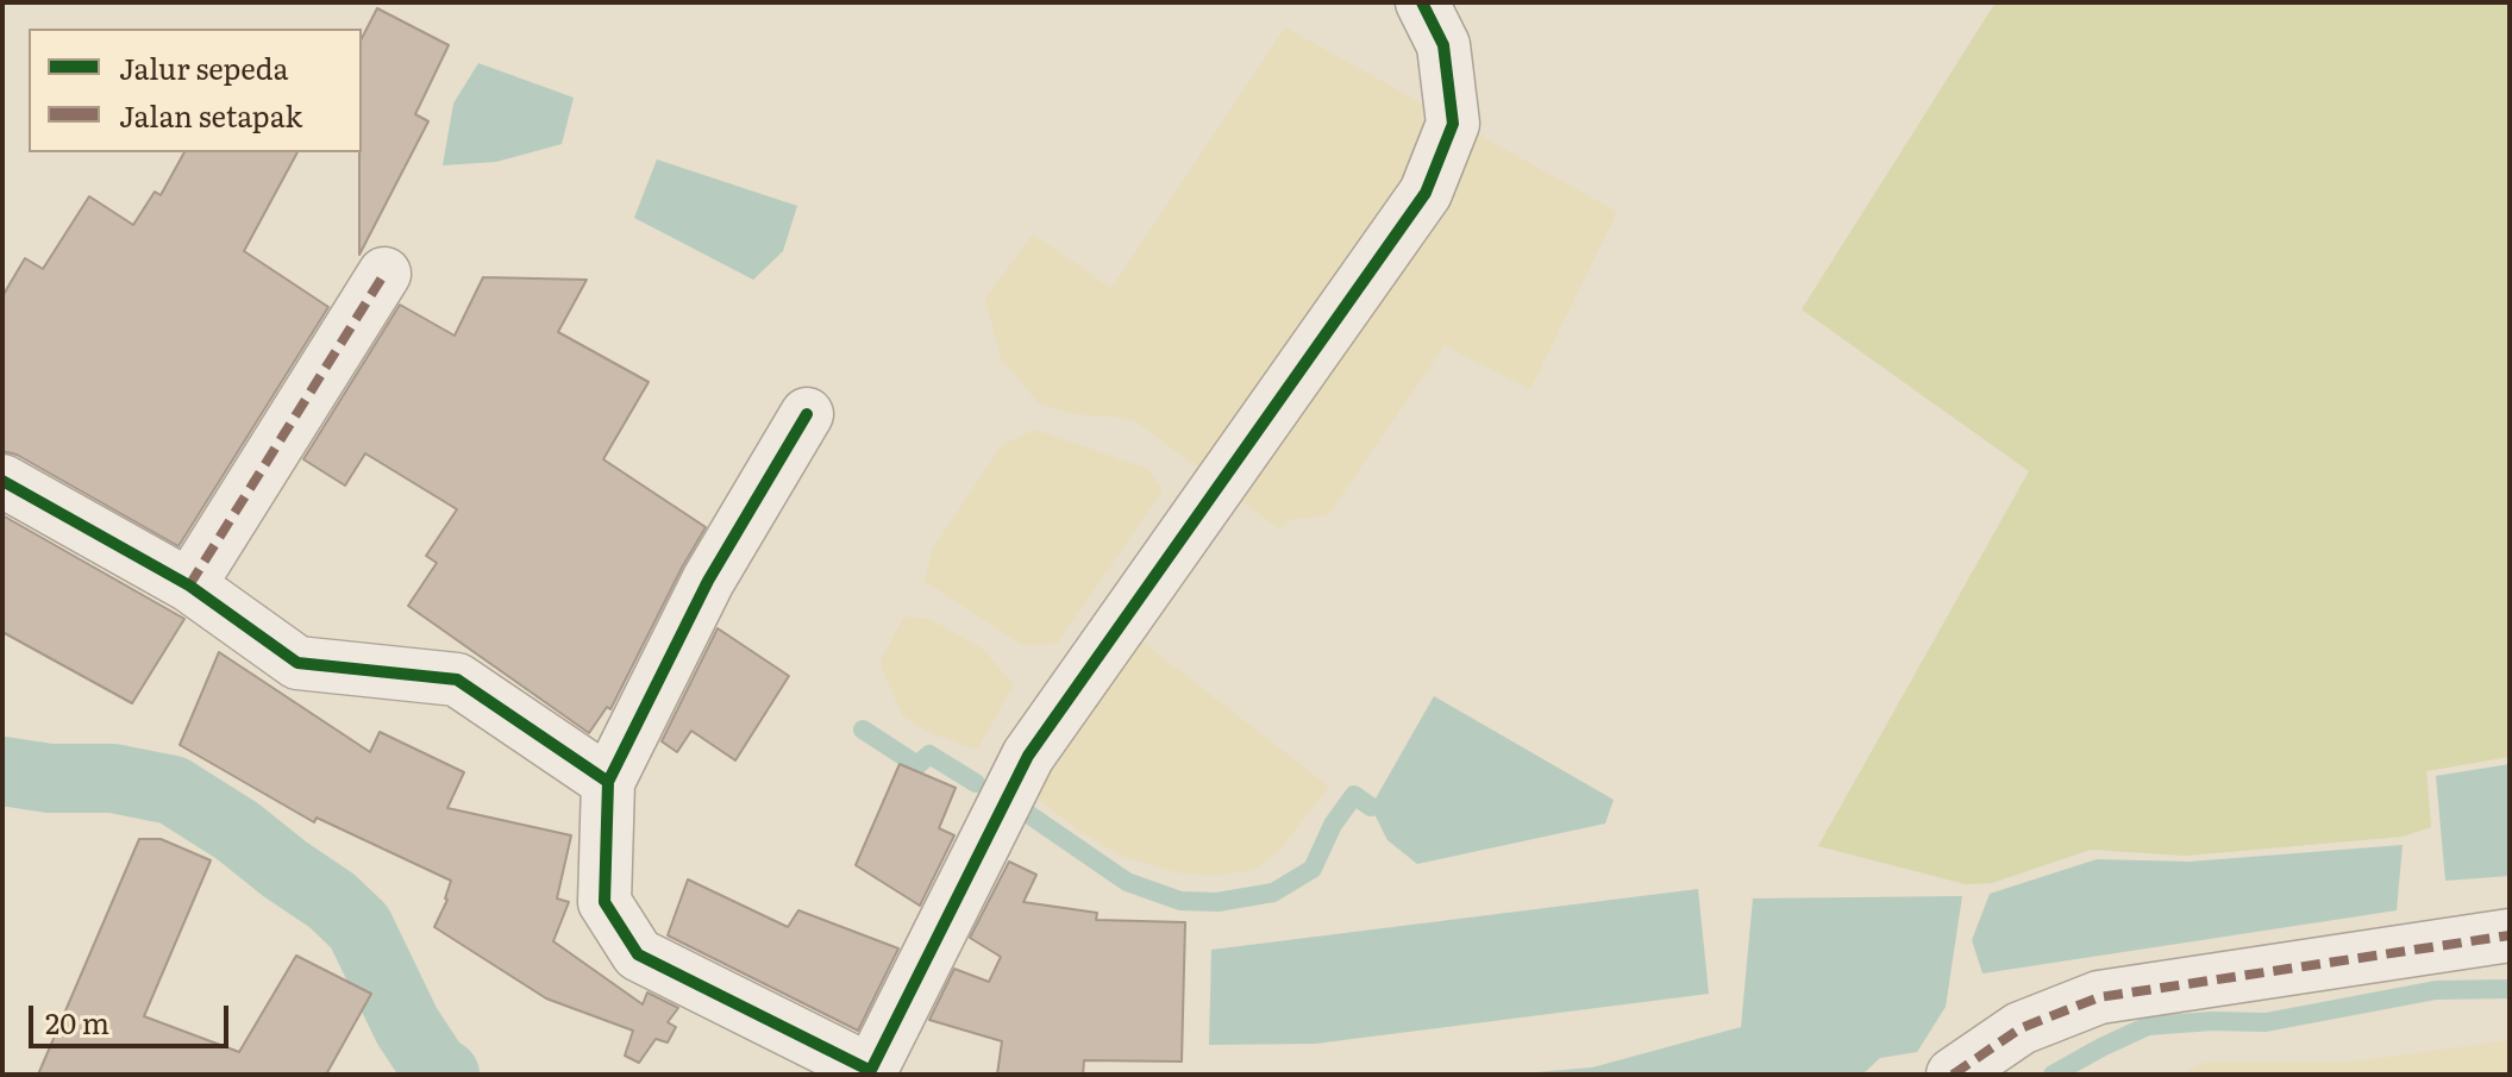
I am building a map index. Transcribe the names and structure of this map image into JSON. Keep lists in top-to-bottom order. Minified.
{"legend":["Jalur sepeda","Jalan setapak"],"scale_bar":"20 m"}
